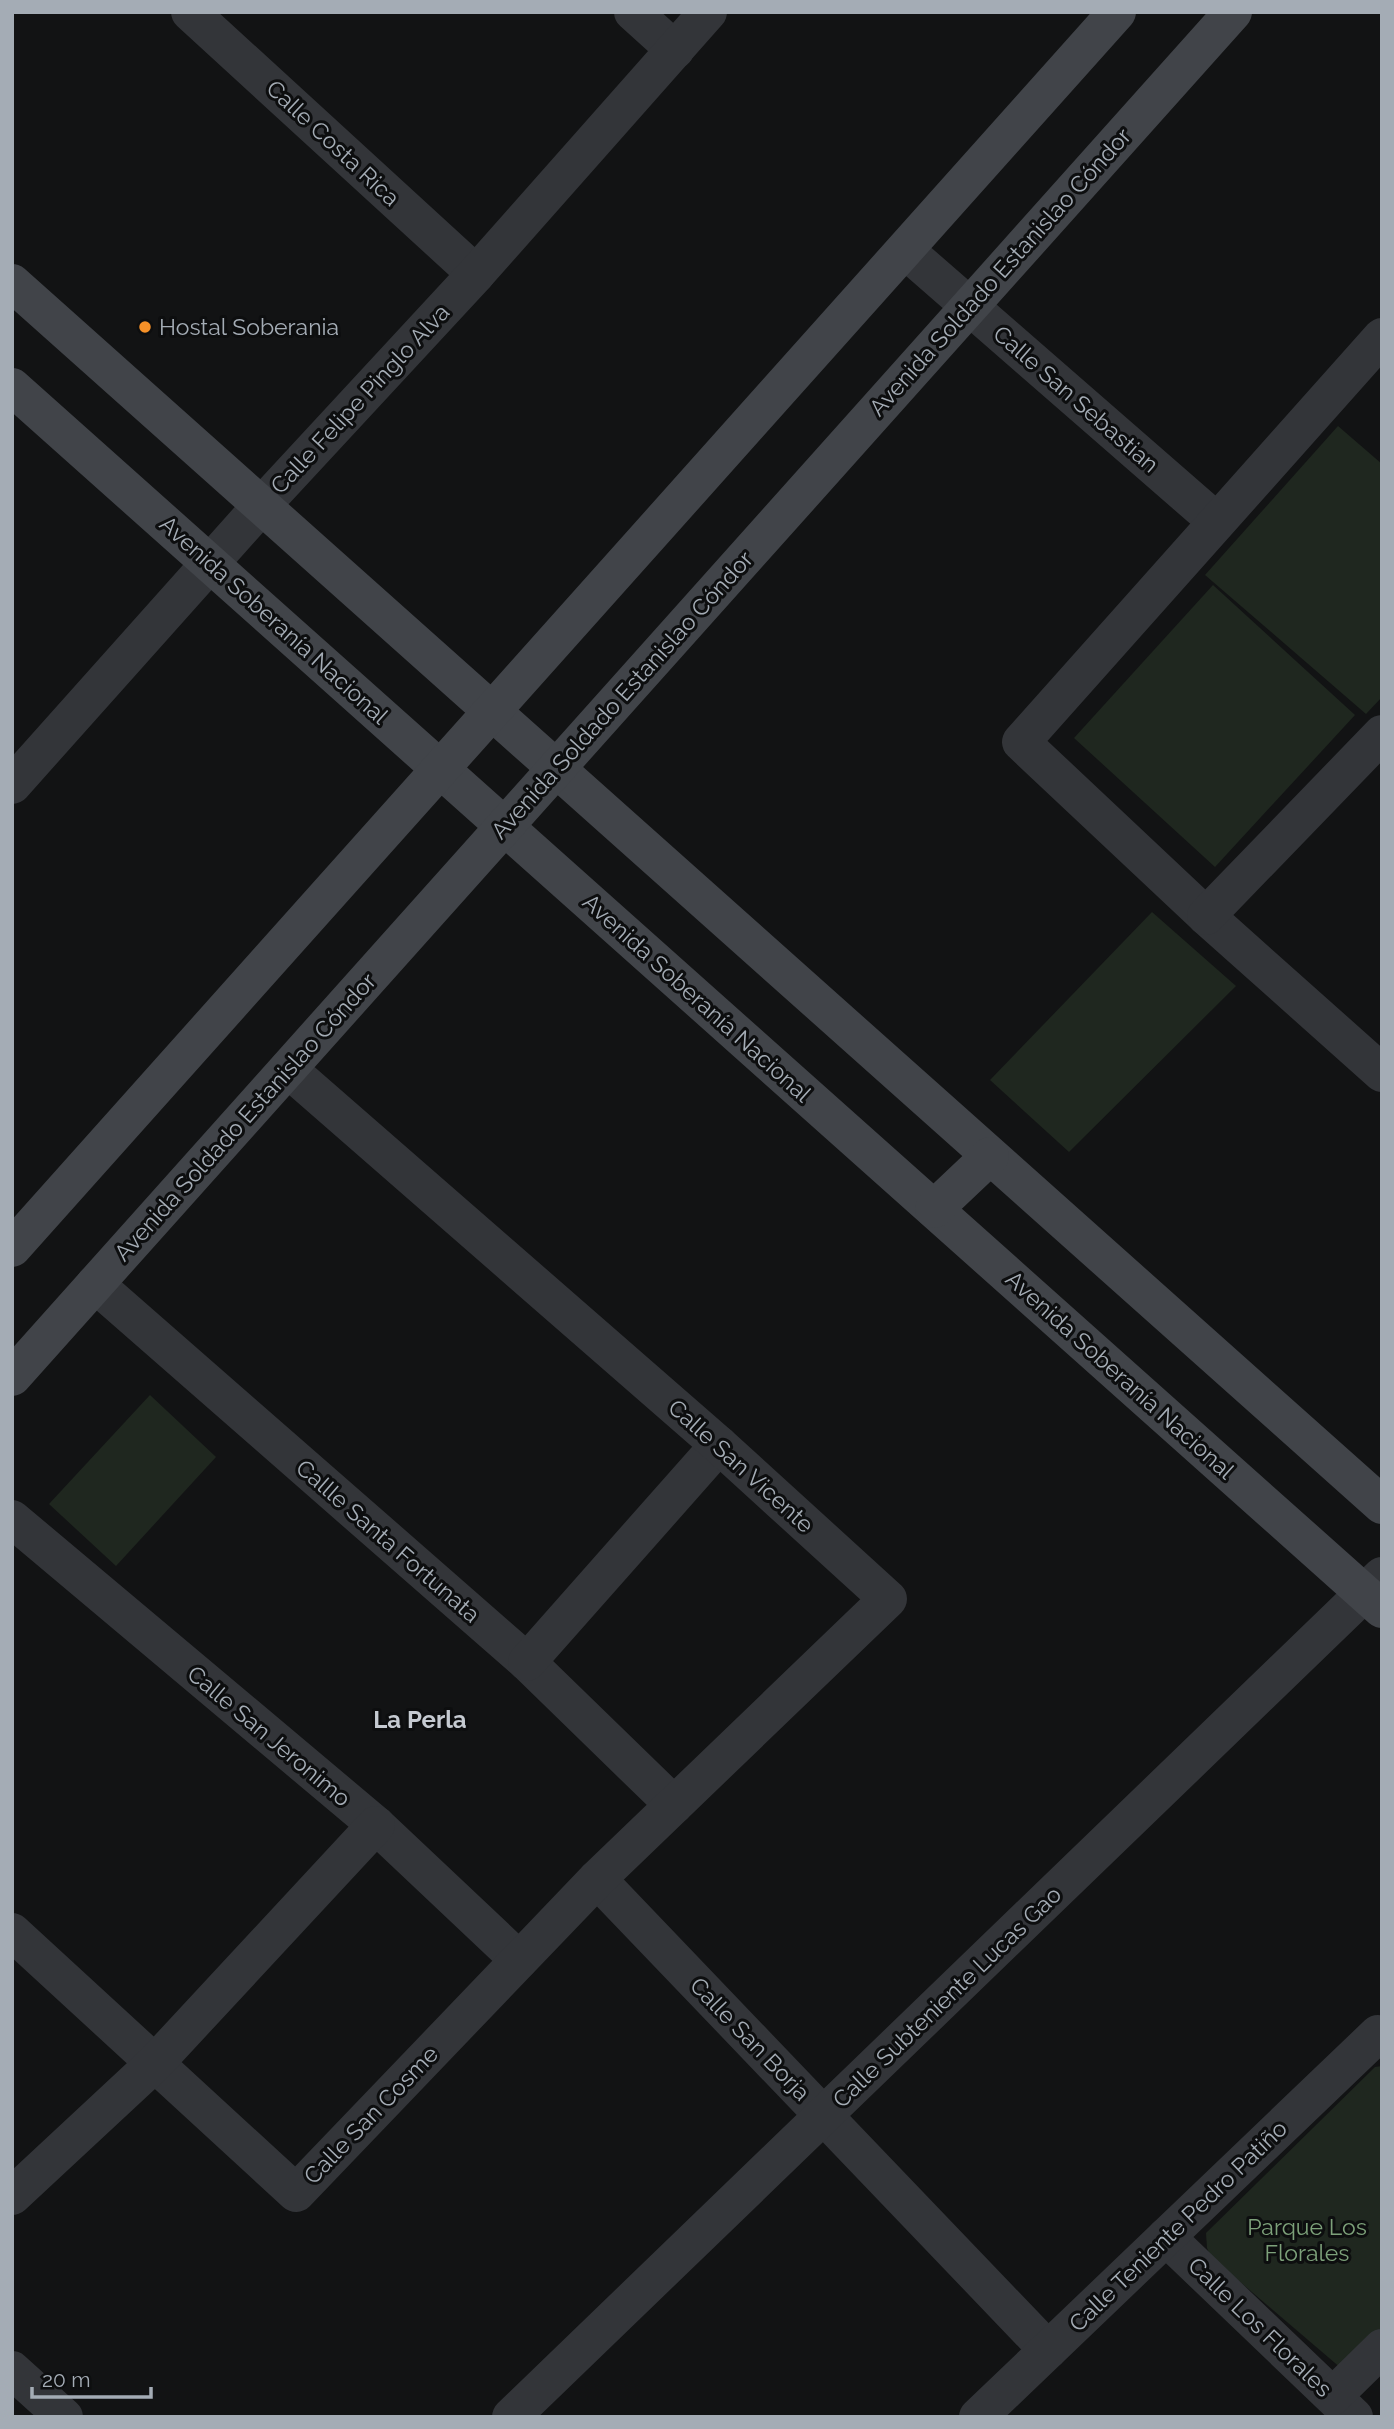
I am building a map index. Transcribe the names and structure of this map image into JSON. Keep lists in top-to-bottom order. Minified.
{"streets":{"street":["Calle Costa Rica","Avenida Soldado Estanislao Cóndor","Calle Felipe Pinglo Alva","Calle San Sebastian","Avenida Soberanía Nacional","Calle San Vicente","Callle Santa Fortunata","Calle San Jeronimo","Calle Subteniente Lucas Gao","Calle San Borja","Calle San Cosme","Calle Teniente Pedro Patiño","Calle Los Florales"]},"crossings":[["Calle Costa Rica","Calle Felipe Pinglo Alva"],["Avenida Soldado Estanislao Cóndor","Calle San Sebastian"],["Avenida Soldado Estanislao Cóndor","Avenida Soberanía Nacional"],["Avenida Soldado Estanislao Cóndor","Calle San Vicente"],["Avenida Soldado Estanislao Cóndor","Callle Santa Fortunata"],["Calle Felipe Pinglo Alva","Avenida Soberanía Nacional"],["Avenida Soberanía Nacional","Calle Subteniente Lucas Gao"],["Calle San Vicente","Callle Santa Fortunata"],["Calle San Vicente","Calle San Borja"],["Calle San Vicente","Calle San Cosme"],["Calle San Jeronimo","Calle San Cosme"],["Calle Subteniente Lucas Gao","Calle San Borja"],["Calle San Borja","Calle San Cosme"],["Calle San Borja","Calle Teniente Pedro Patiño"],["Calle Teniente Pedro Patiño","Calle Los Florales"]],"districts":["La Perla"],"parks":["Parque Los Florales"],"places":["Hostal Soberania"],"scale_bar":"20 m"}
